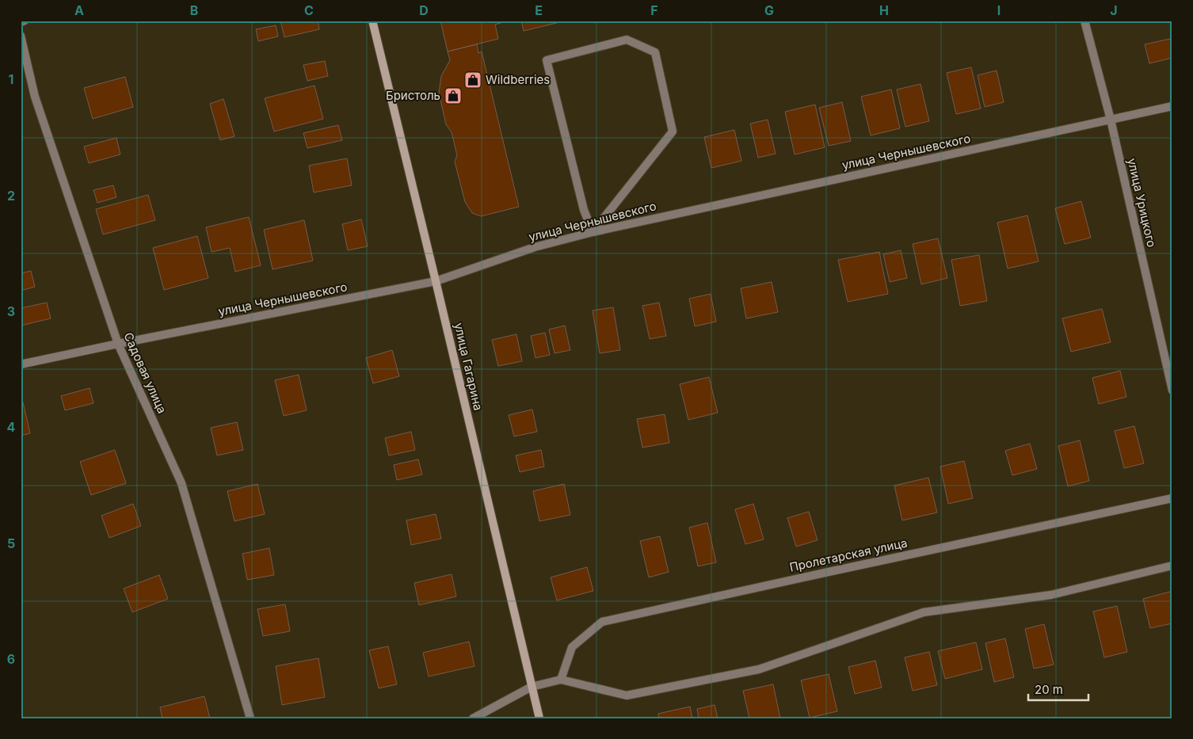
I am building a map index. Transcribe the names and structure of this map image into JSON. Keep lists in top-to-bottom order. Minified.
{"streets":{"main road":["улица Гагарина"],"street":["улица Чернышевского","улица Урицкого","Садовая улица","Пролетарская улица"]},"crossings":[["улица Чернышевского","улица Урицкого"],["улица Чернышевского","улица Гагарина"],["улица Чернышевского","Садовая улица"]],"places":{"shop":["Wildberries","Бристоль"]},"scale_bar":"20 m","grid":{"columns":["A","B","C","D","E","F","G","H","I","J"],"rows":["1","2","3","4","5","6"]}}
